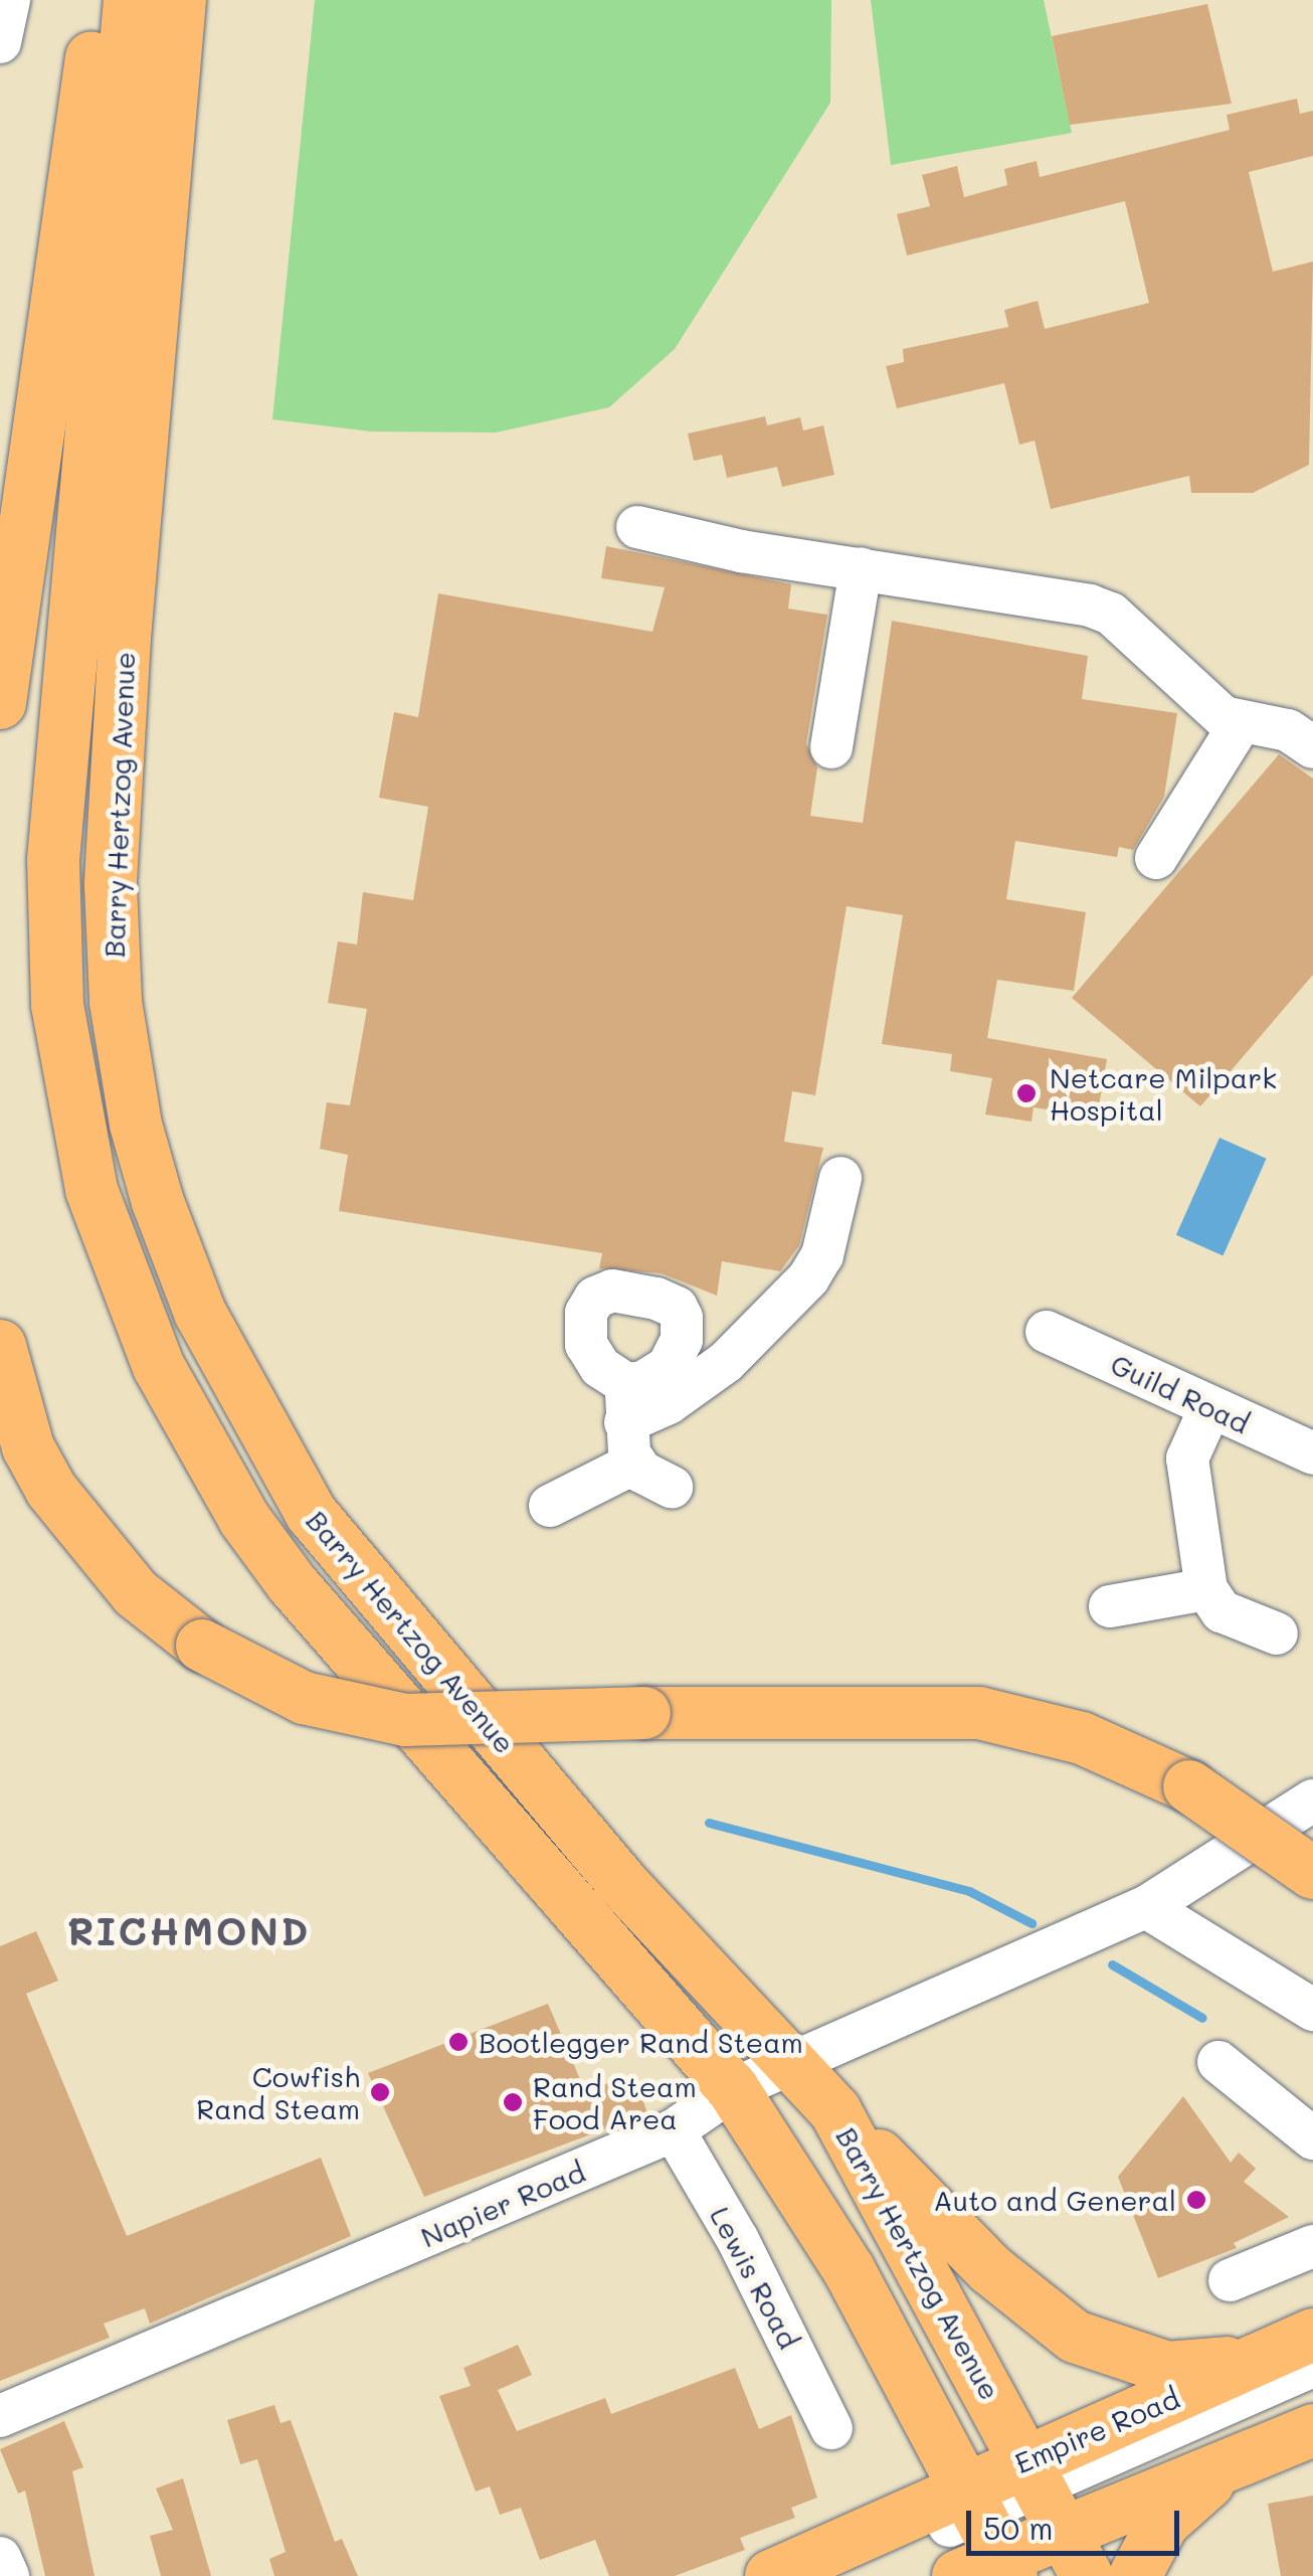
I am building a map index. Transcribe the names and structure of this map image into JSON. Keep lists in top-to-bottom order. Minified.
{"streets":{"main road":["Barry Hertzog Avenue","Empire Road"],"street":["Guild Road","Napier Road","Lewis Road"]},"crossings":[["Barry Hertzog Avenue","Napier Road"],["Barry Hertzog Avenue","Empire Road"],["Napier Road","Lewis Road"]],"districts":["RICHMOND"],"places":["Netcare Milpark Hospital","Bootlegger Rand Steam","Cowfish Rand Steam","Rand Steam Food Area","Auto and General"],"scale_bar":"50 m"}
